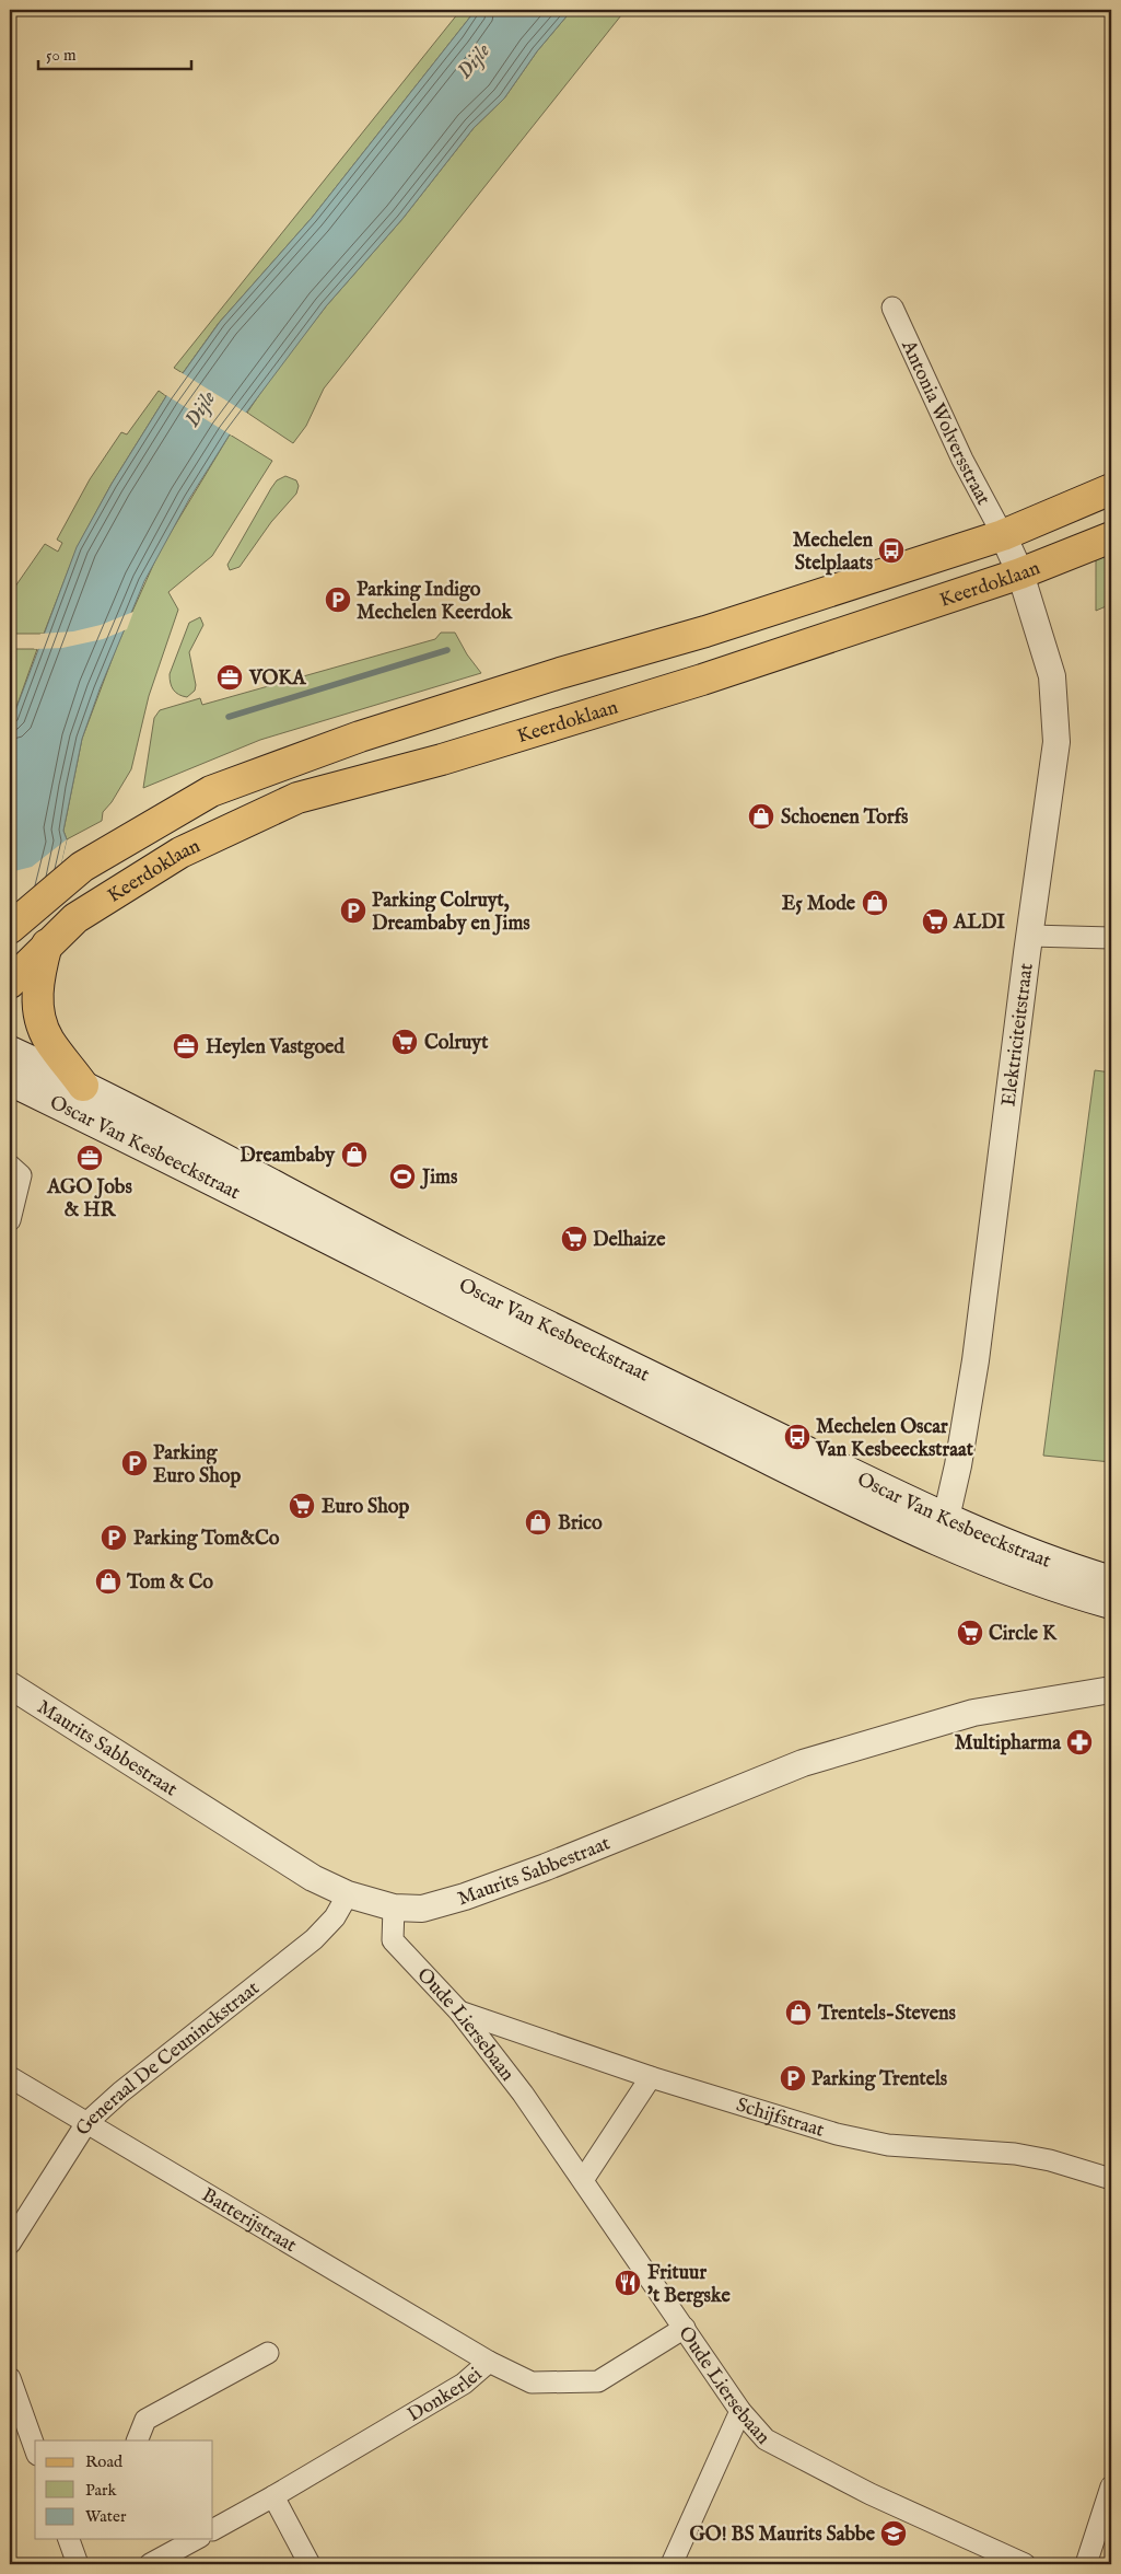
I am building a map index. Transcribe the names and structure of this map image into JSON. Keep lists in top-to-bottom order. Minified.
{"streets":{"main road":["Keerdoklaan","Oscar Van Kesbeeckstraat"],"street":["Antonia Wolversstraat","Elektriciteitstraat","Maurits Sabbestraat","Oude Liersebaan","Generaal De Ceuninckstraat","Schijfstraat","Batterijstraat","Donkerlei"]},"crossings":[["Antonia Wolversstraat","Keerdoklaan"],["Antonia Wolversstraat","Elektriciteitstraat"],["Keerdoklaan","Elektriciteitstraat"],["Elektriciteitstraat","Oscar Van Kesbeeckstraat"],["Maurits Sabbestraat","Oude Liersebaan"],["Maurits Sabbestraat","Generaal De Ceuninckstraat"],["Oude Liersebaan","Schijfstraat"],["Oude Liersebaan","Donkerlei"],["Generaal De Ceuninckstraat","Batterijstraat"],["Batterijstraat","Donkerlei"]],"water":["Dijle"],"places":{"bus stop":["Mechelen Stelplaats","Mechelen Oscar Van Kesbeeckstraat"],"parking":["Parking Indigo Mechelen Keerdok","Parking Colruyt, Dreambaby en Jims","Parking Euro Shop","Parking Tom&Co","Parking Trentels"],"office":["VOKA","Heylen Vastgoed","AGO Jobs & HR"],"shop":["Schoenen Torfs","E5 Mode","Dreambaby","Brico","Tom & Co","Trentels-Stevens"],"supermarket":["ALDI","Colruyt","Delhaize","Euro Shop","Circle K"],"sports":["Jims"],"pharmacy":["Multipharma"],"restaurant":["Frituur 't Bergske"],"school or university":["GO! BS Maurits Sabbe"]},"legend":["Road","Park","Water"],"scale_bar":"50 m"}
